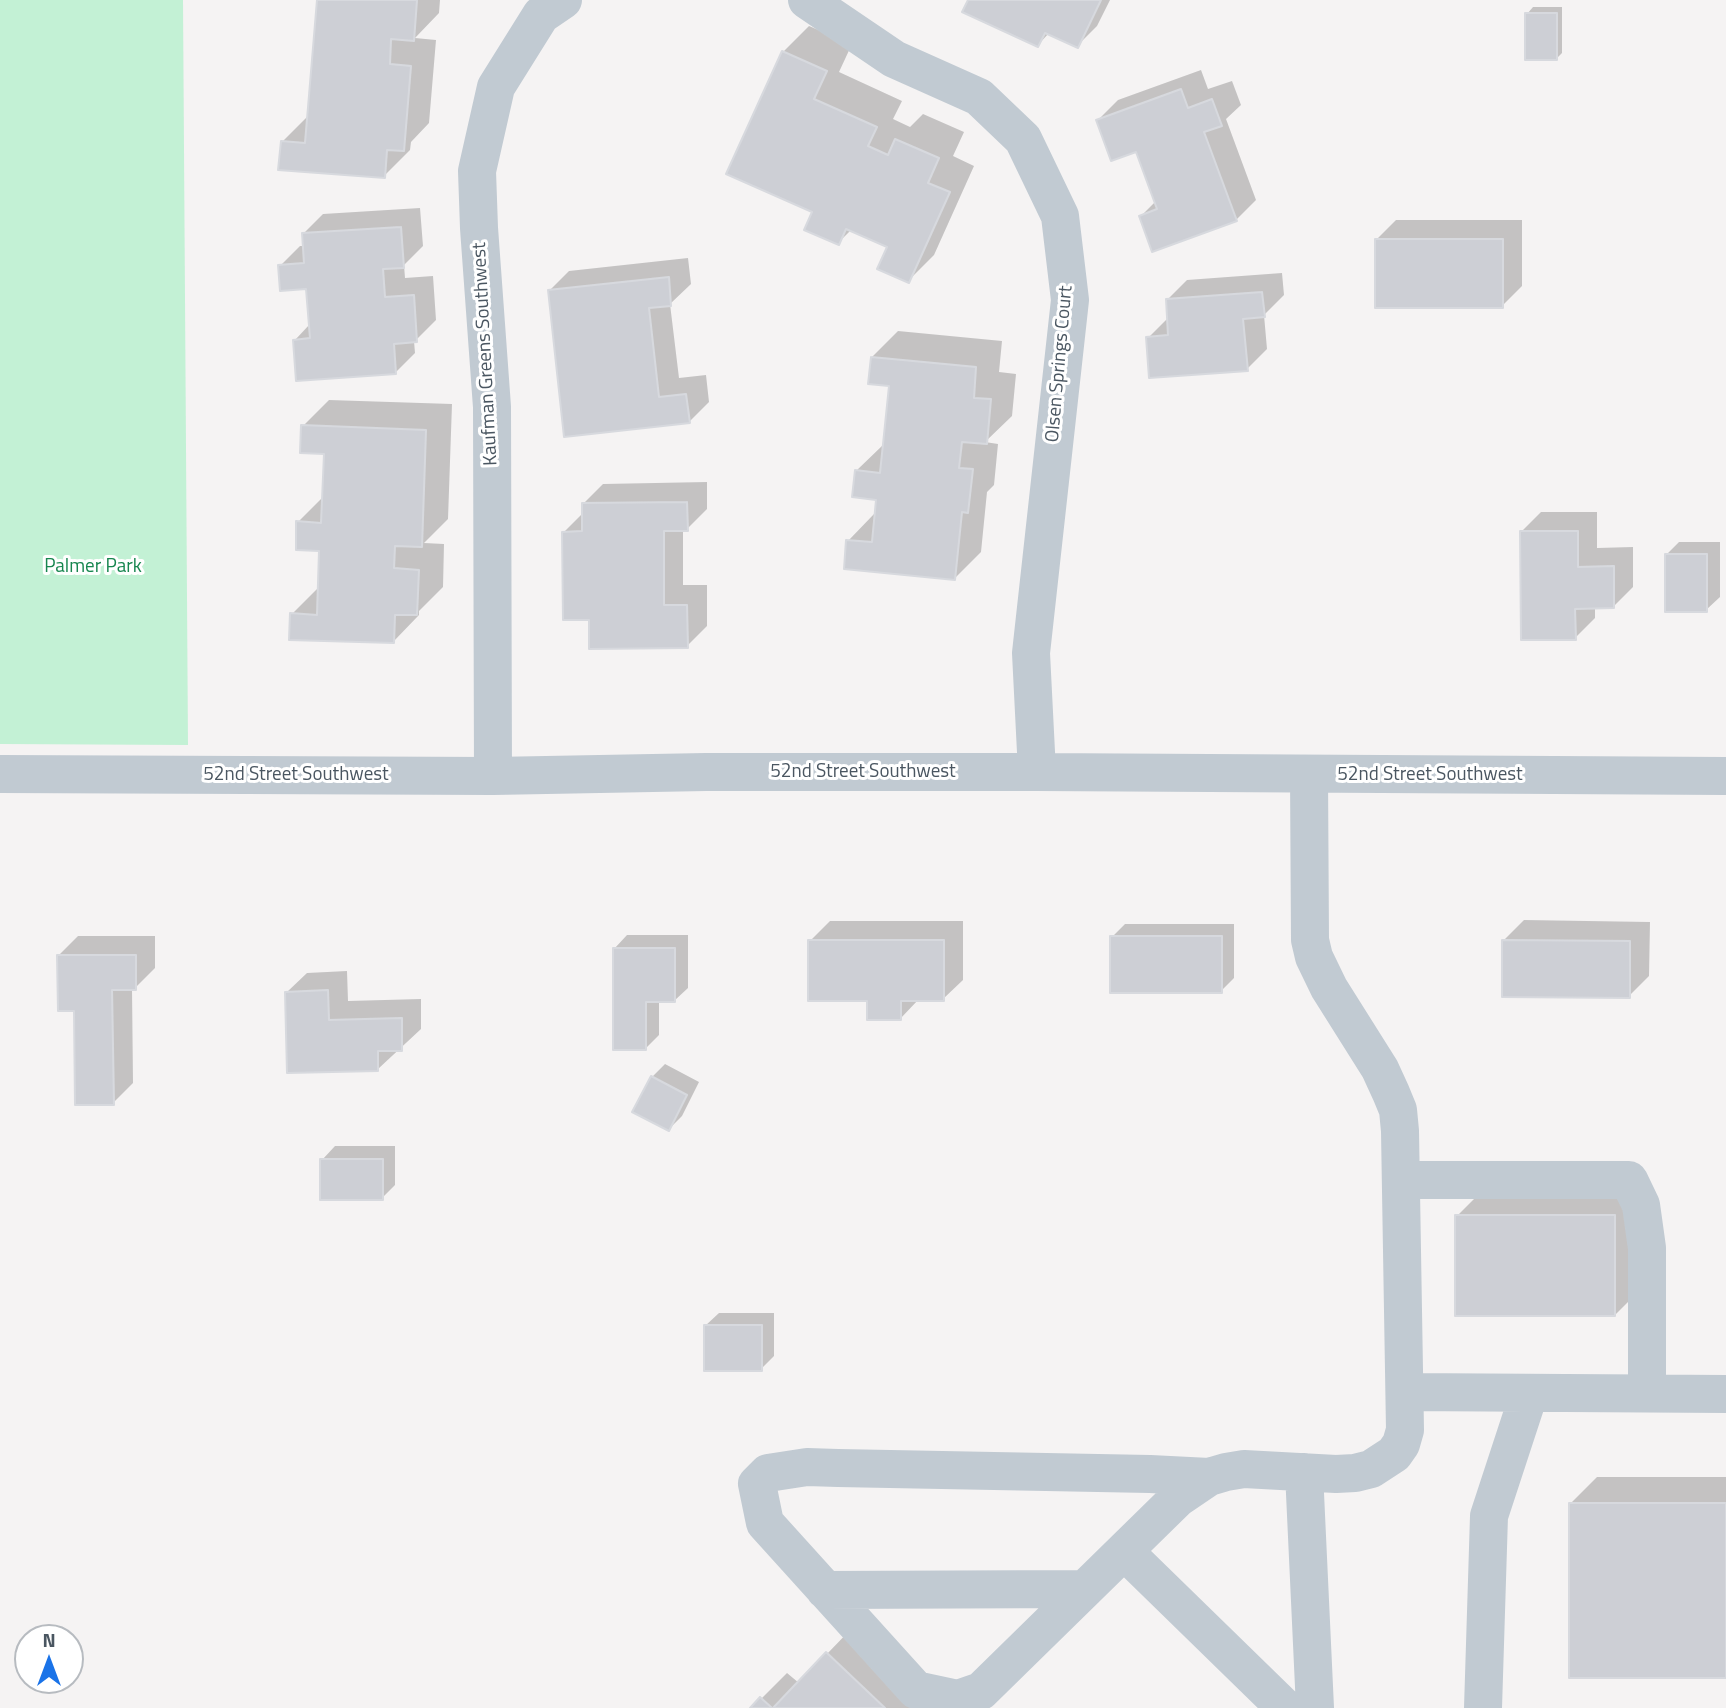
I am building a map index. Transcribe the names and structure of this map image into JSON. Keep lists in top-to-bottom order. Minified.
{"streets":{"street":["Kaufman Greens Southwest","Olsen Springs Court","52nd Street Southwest"]},"crossings":[["Kaufman Greens Southwest","52nd Street Southwest"],["Olsen Springs Court","52nd Street Southwest"]],"parks":["Palmer Park"],"north":"top"}
